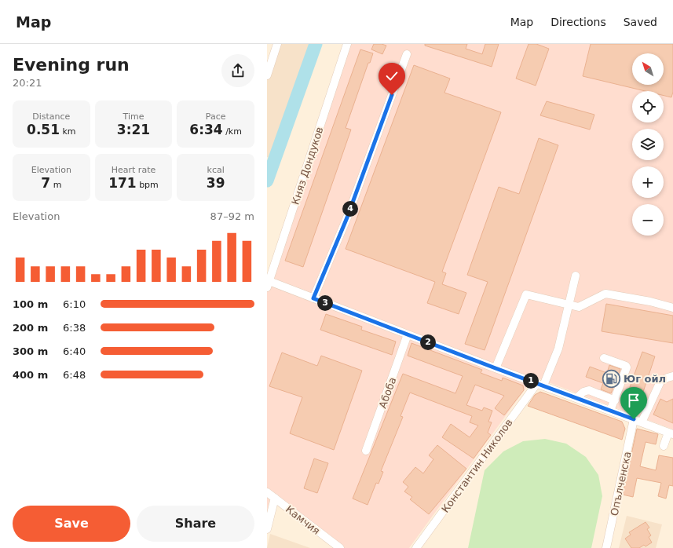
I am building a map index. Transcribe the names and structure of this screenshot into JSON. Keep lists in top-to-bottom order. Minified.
{"streets":{"street":["Княз Дондуков","Абоба","Константин Николов","Опълченска","Камчия"]},"places":{"fuel station":["Юг ойл"]},"north":"top left","page":{"header":"Map","nav":["Map","Directions","Saved"],"heading":["Evening run","20:21"],"map_buttons":["+","−"],"stats":[["Distance","0.51 km"],["Time","3:21"],["Pace","6:34 /km"],["Elevation","7 m"],["Heart rate","171 bpm"],["kcal","39"]],"pins":["4","3","2","1"],"chart":["Elevation","87–92 m"],"list":[{"name":"100 m","note":"6:10"},{"name":"200 m","note":"6:38"},{"name":"300 m","note":"6:40"},{"name":"400 m","note":"6:48"}],"buttons":["Save","Share"]}}
